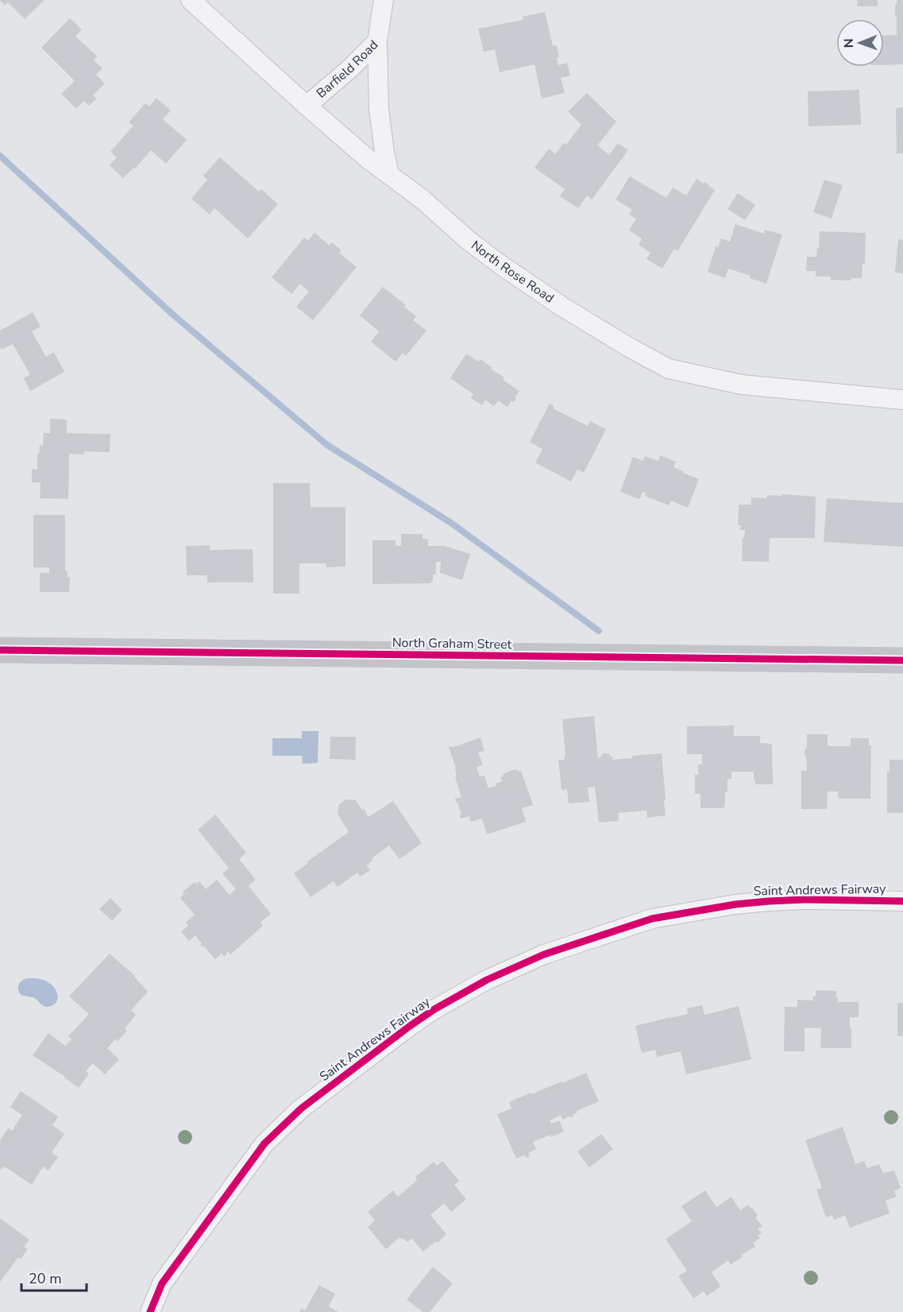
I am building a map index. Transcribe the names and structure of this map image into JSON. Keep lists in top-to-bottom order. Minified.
{"streets":{"main road":["North Graham Street"],"street":["Barfield Road","North Rose Road","Saint Andrews Fairway"]},"crossings":[["Barfield Road","North Rose Road"]],"scale_bar":"20 m","north":"left"}
